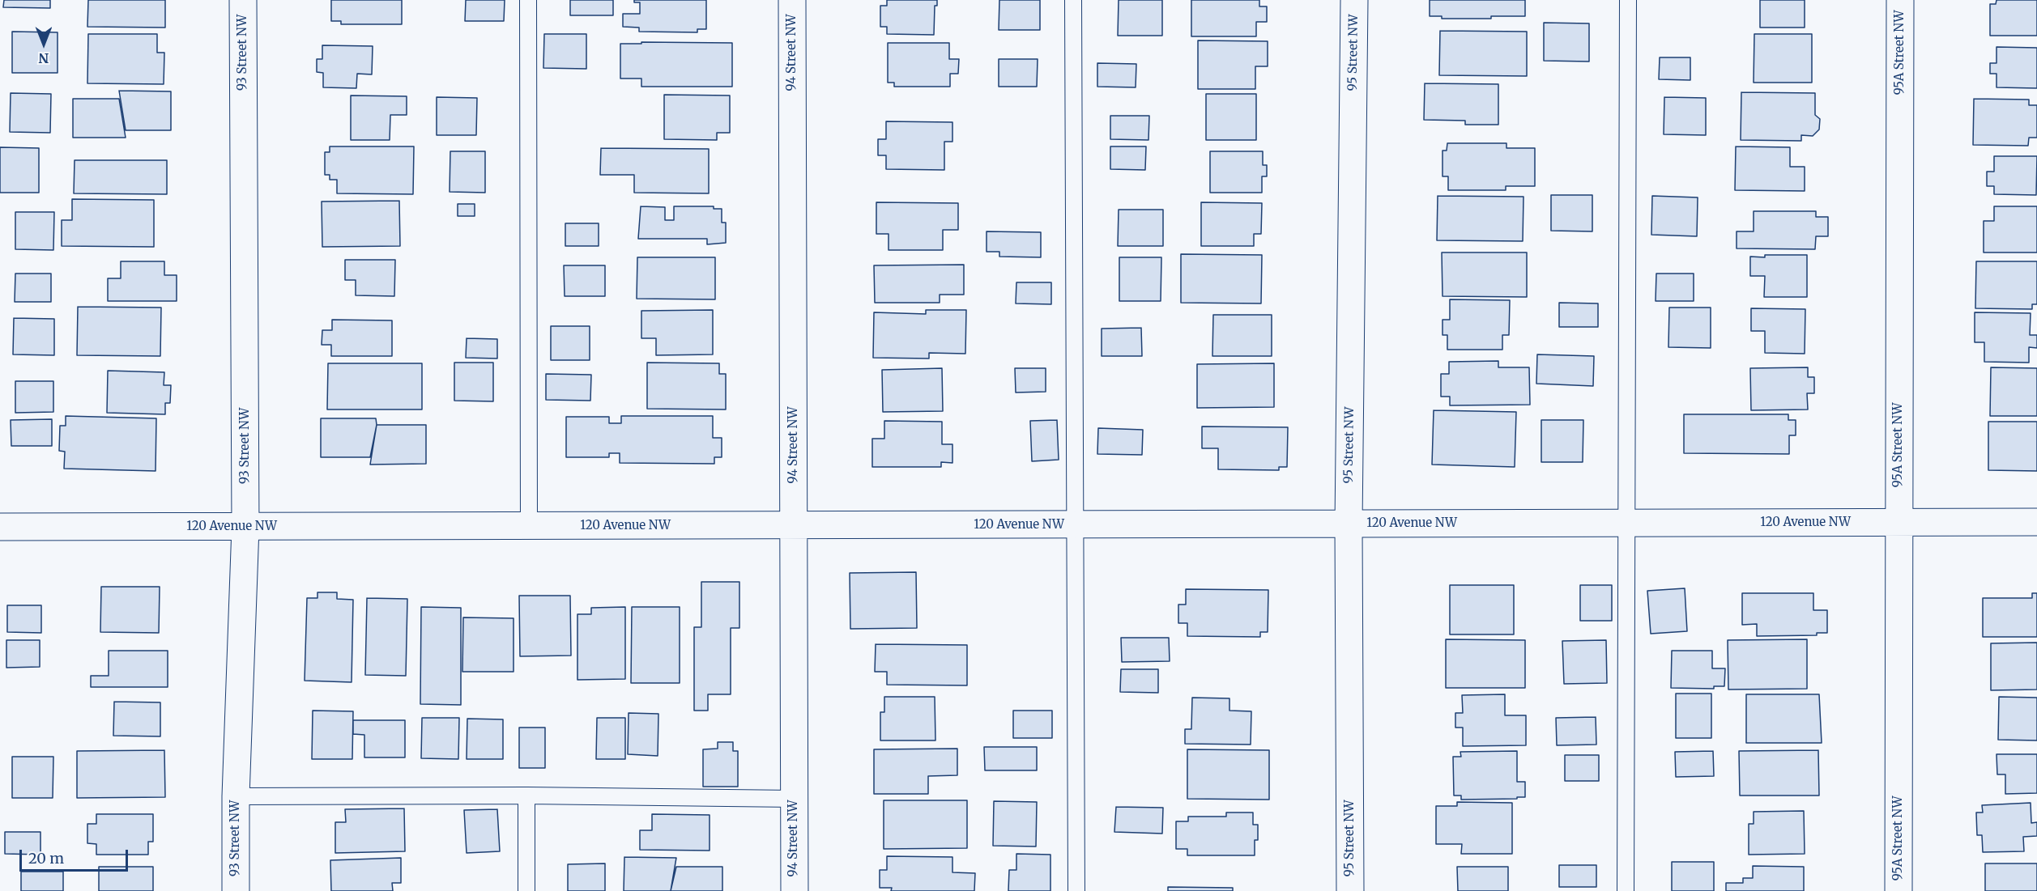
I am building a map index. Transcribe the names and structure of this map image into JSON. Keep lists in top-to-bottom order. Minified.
{"streets":{"street":["93 Street NW","94 Street NW","95 Street NW","95A Street NW","120 Avenue NW"]},"crossings":[["93 Street NW","120 Avenue NW"],["94 Street NW","120 Avenue NW"],["95 Street NW","120 Avenue NW"],["95A Street NW","120 Avenue NW"]],"scale_bar":"20 m","north":"bottom"}
